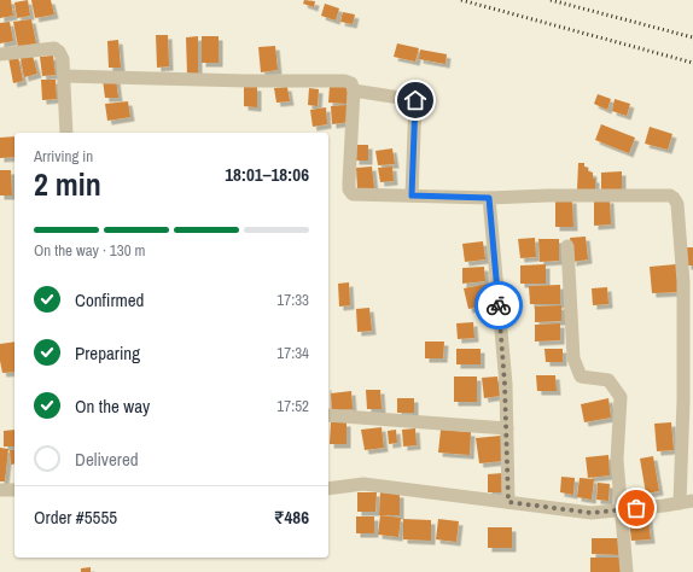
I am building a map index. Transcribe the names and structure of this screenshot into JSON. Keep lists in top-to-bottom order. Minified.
{"page":{"heading":["2 min","Arriving in","18:01–18:06"],"panel":["Order #5555","₹486"],"bar":"On the way · 130 m","list":[["Confirmed","17:33"],["Preparing","17:34"],["On the way","17:52"],"Delivered"]}}
